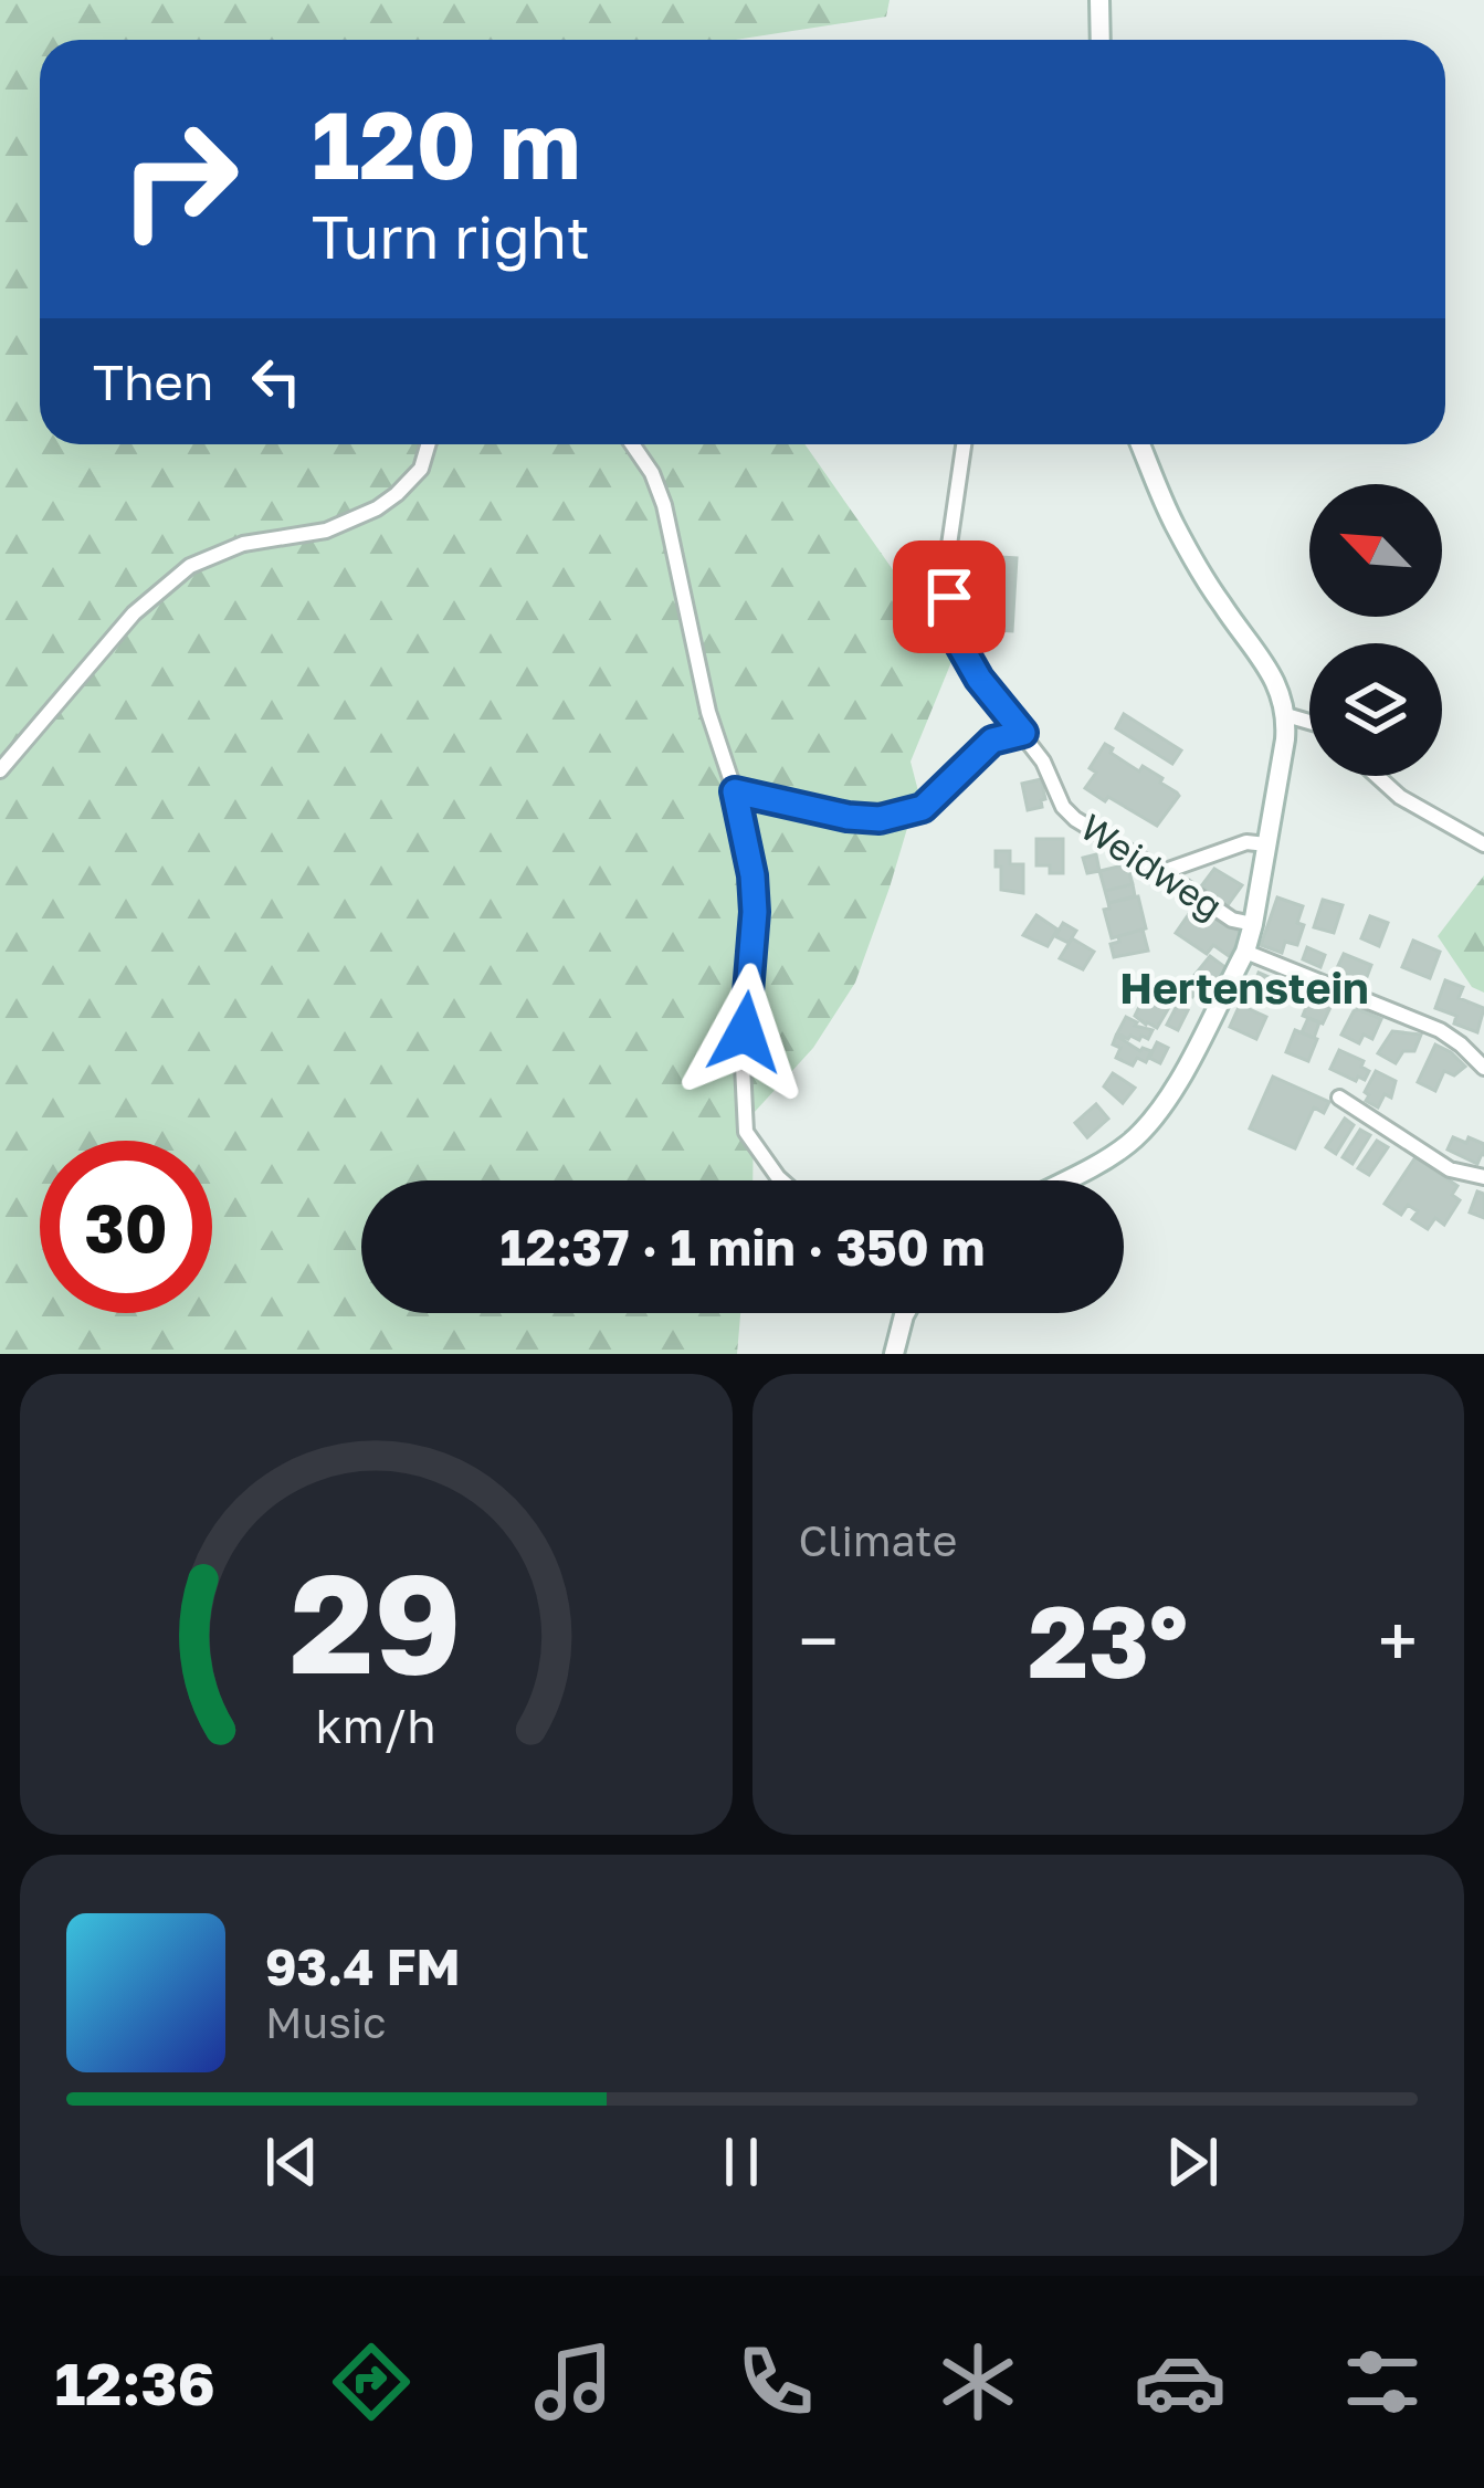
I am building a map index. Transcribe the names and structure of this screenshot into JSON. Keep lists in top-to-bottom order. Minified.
{"streets":{"street":["Weidweg"]},"districts":["Hertenstein"],"north":"top left","page":{"turn":["120 m","Turn right"],"then":"Then","limit":"30","trip":"12:37 · 1 min · 350 m","tile":"Climate","heat":["−","23°","+"],"song":["93.4 FM","Music"],"tabs":"12:36","gauge":["29","km/h"]}}
